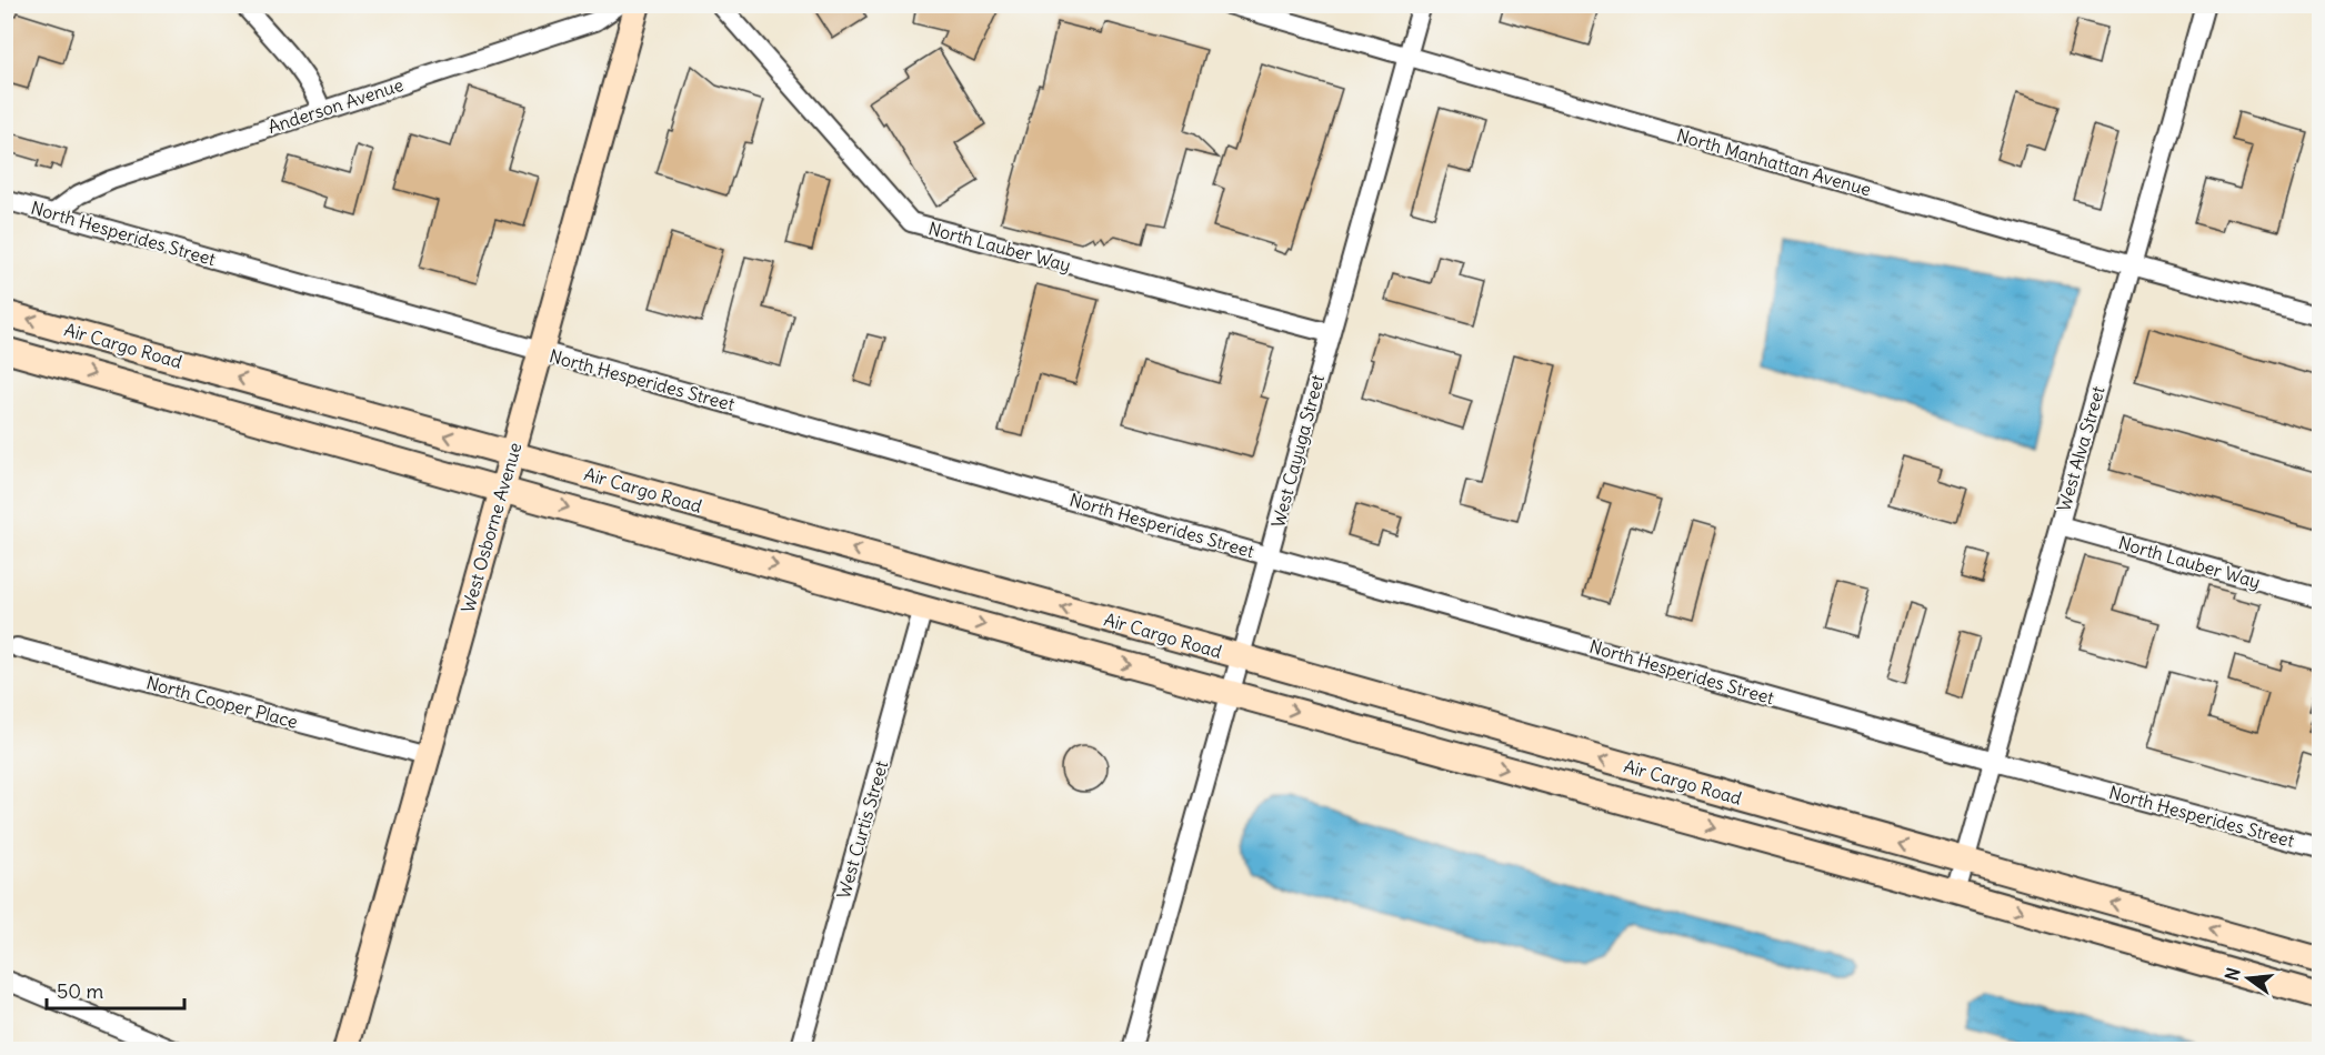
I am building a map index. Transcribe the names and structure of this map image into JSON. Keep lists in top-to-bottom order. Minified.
{"streets":{"street":["Anderson Avenue","North Manhattan Avenue","North Hesperides Street","North Lauber Way","Air Cargo Road","West Alva Street","West Cayuga Street","West Osborne Avenue","North Cooper Place","West Curtis Street"]},"crossings":[["Anderson Avenue","North Hesperides Street"],["North Manhattan Avenue","West Alva Street"],["North Manhattan Avenue","West Cayuga Street"],["North Hesperides Street","West Alva Street"],["North Hesperides Street","West Cayuga Street"],["North Hesperides Street","West Osborne Avenue"],["North Lauber Way","West Alva Street"],["North Lauber Way","West Cayuga Street"],["Air Cargo Road","West Alva Street"],["Air Cargo Road","West Cayuga Street"],["Air Cargo Road","West Osborne Avenue"],["Air Cargo Road","West Curtis Street"],["West Osborne Avenue","North Cooper Place"]],"scale_bar":"50 m","north":"left"}
